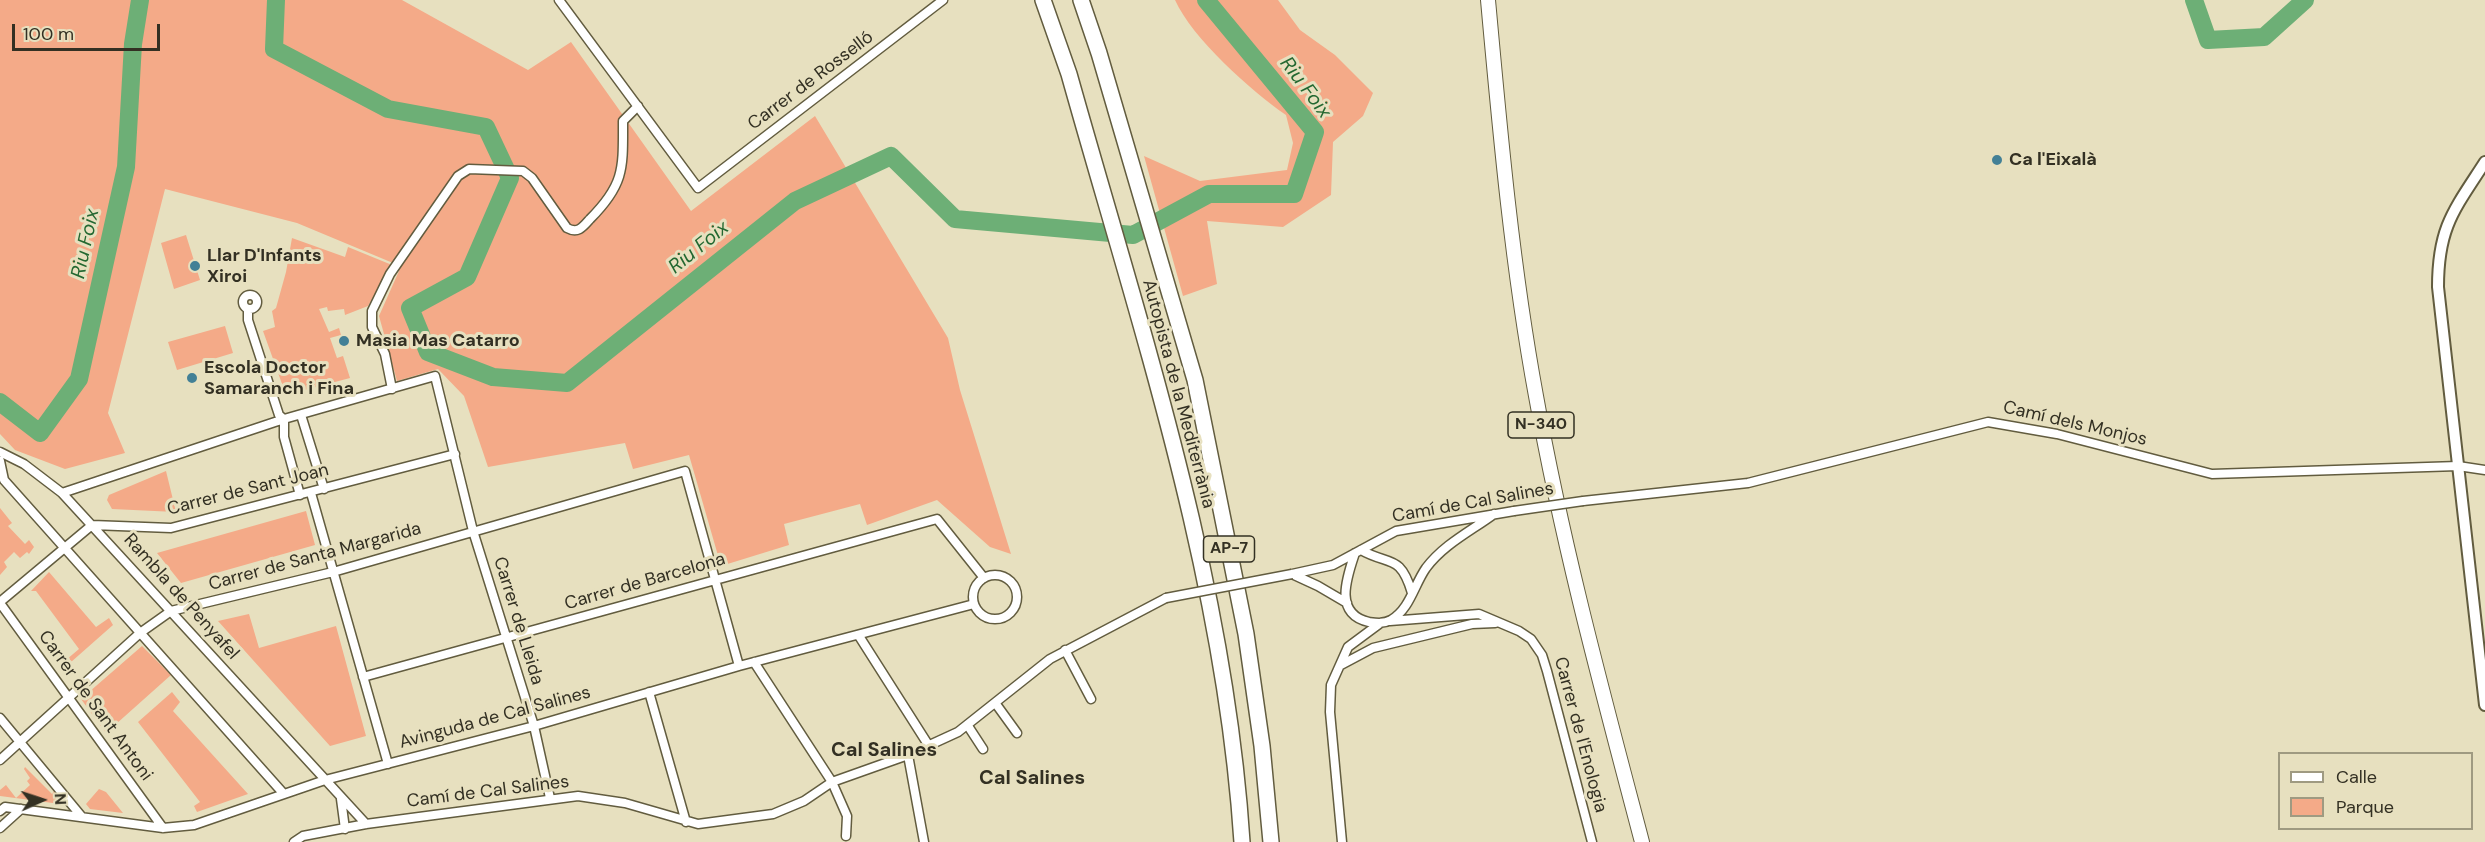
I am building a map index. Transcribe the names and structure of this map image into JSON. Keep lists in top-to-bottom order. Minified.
{"streets":{"highway":["Autopista de la Mediterrània","N-340","AP-7"],"street":["Carrer de Rosselló","Camí dels Monjos","Carrer de Sant Joan","Camí de Cal Salines","Carrer de Santa Margarida","Carrer de Barcelona","Rambla de Penyafel","Carrer de Lleida","Carrer de Sant Antoni","Avinguda de Cal Salines","Carrer de l'Enologia"]},"crossings":[["Camí dels Monjos","Camí de Cal Salines"],["Carrer de Sant Joan","Rambla de Penyafel"],["Carrer de Sant Joan","Carrer de Lleida"],["Camí de Cal Salines","Rambla de Penyafel"],["Camí de Cal Salines","Carrer de Lleida"],["Camí de Cal Salines","Carrer de l'Enologia"],["Carrer de Santa Margarida","Carrer de Barcelona"],["Carrer de Santa Margarida","Rambla de Penyafel"],["Carrer de Santa Margarida","Carrer de Lleida"],["Carrer de Santa Margarida","Carrer de Sant Antoni"],["Carrer de Barcelona","Carrer de Lleida"],["Carrer de Barcelona","Avinguda de Cal Salines"],["Rambla de Penyafel","Avinguda de Cal Salines"],["Carrer de Lleida","Avinguda de Cal Salines"],["Carrer de Sant Antoni","Avinguda de Cal Salines"]],"districts":["Cal Salines","Cal Salines"],"water":["Riu Foix"],"places":["Ca l'Eixalà","Llar D'Infants Xiroi","Masia Mas Catarro","Escola Doctor Samaranch i Fina"],"legend":["Calle","Parque"],"scale_bar":"100 m","north":"right"}
